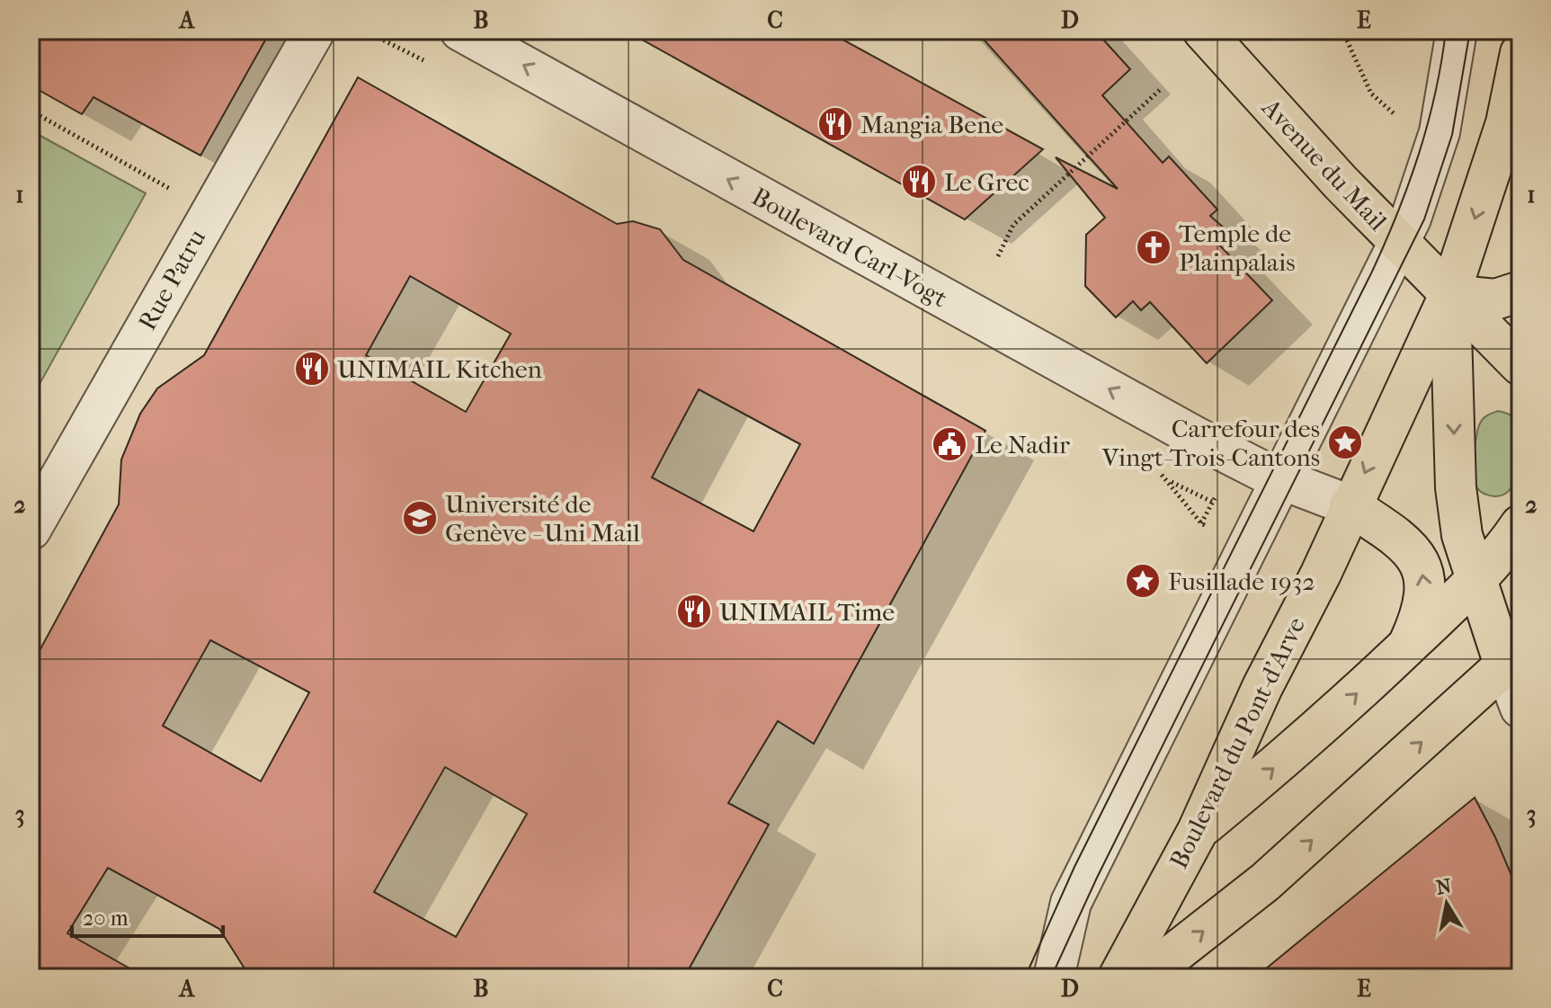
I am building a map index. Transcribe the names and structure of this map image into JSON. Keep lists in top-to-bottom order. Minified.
{"streets":{"main road":["Avenue du Mail","Boulevard du Pont-d'Arve"],"street":["Boulevard Carl-Vogt","Rue Patru"]},"crossings":[["Boulevard Carl-Vogt","Boulevard du Pont-d'Arve"]],"one_way":["Boulevard Carl-Vogt"],"places":{"restaurant":["Mangia Bene","Le Grec","UNIMAIL Kitchen","UNIMAIL Time"],"church":["Temple de Plainpalais"],"place":["Carrefour des Vingt-Trois-Cantons","Fusillade 1932"],"public building":["Le Nadir"],"school or university":["Université de Genève - Uni Mail"]},"scale_bar":"20 m","north":"top","grid":{"columns":["A","B","C","D","E"],"rows":["1","2","3"]}}
